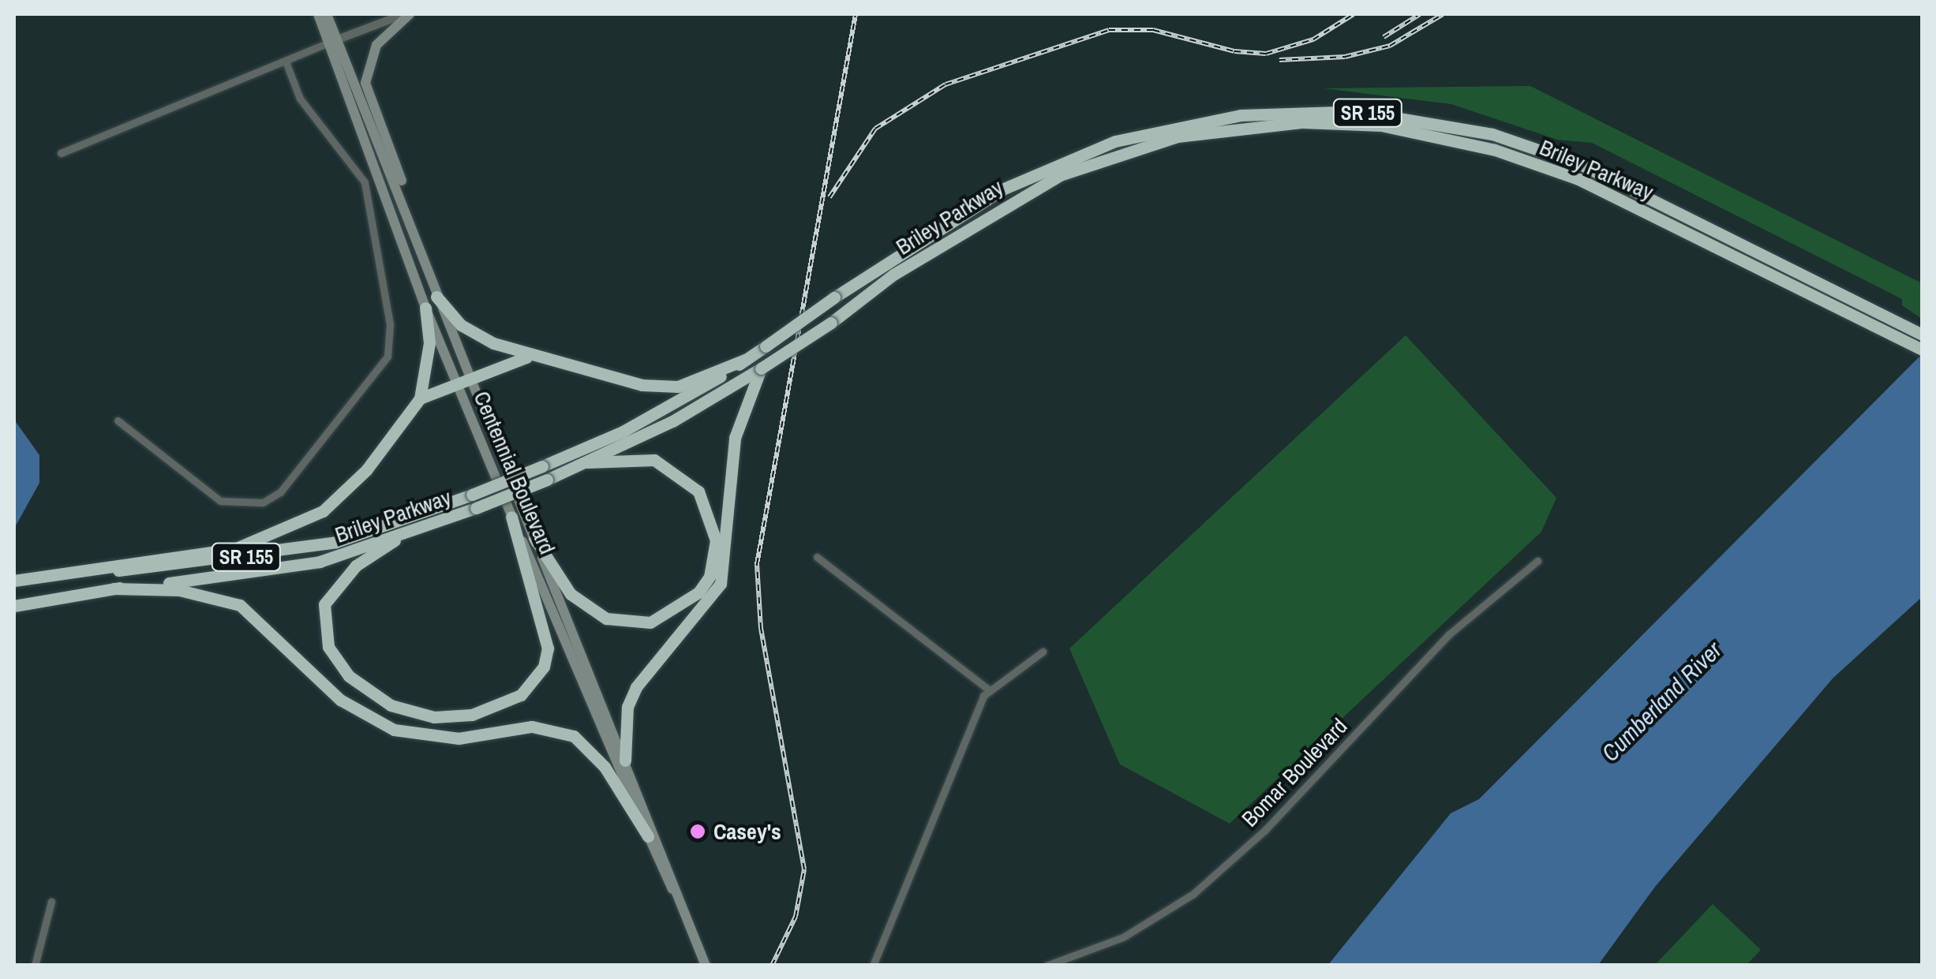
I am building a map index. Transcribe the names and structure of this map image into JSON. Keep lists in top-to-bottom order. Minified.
{"streets":{"highway":["SR 155","Briley Parkway"],"main road":["Centennial Boulevard"],"street":["Bomar Boulevard"]},"water":["Cumberland River"],"places":["Casey's"]}
